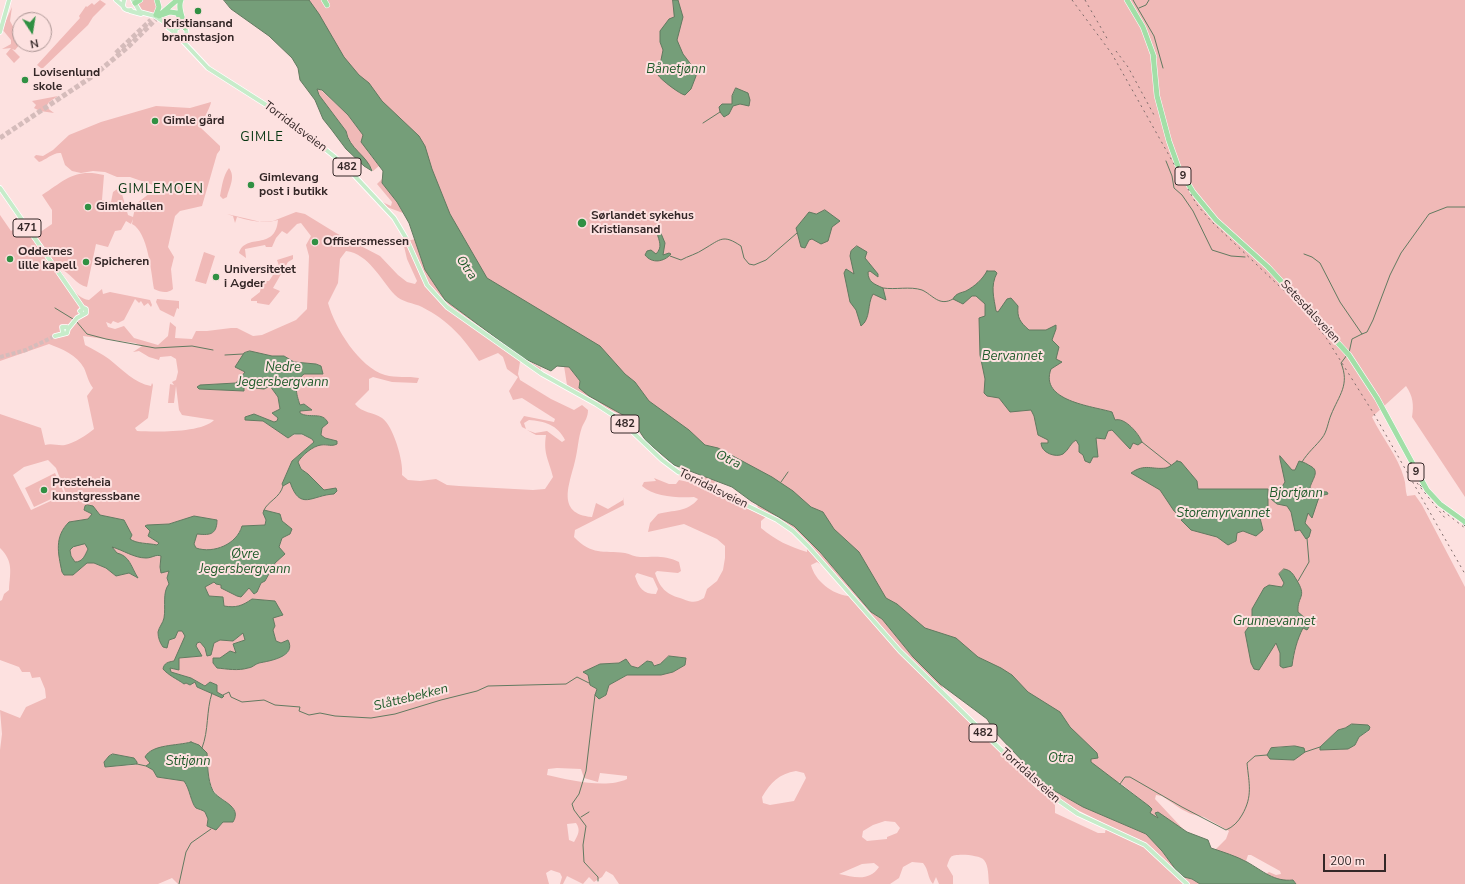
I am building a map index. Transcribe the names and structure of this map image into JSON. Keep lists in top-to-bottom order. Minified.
{"streets":{"highway":["9","Setesdalsveien"],"main road":["Torridalsveien","482","471"]},"crossings":[["Torridalsveien","482"]],"districts":["GIMLE","GIMLEMOEN"],"water":["Bånetjønn","Otra","Bervannet","Nedre Jegersbergvann","Bjortjønn","Storemyrvannet","Øvre Jegersbergvann","Grunnevannet","Slåttebekken","Stitjønn"],"places":["Kristiansand brannstasjon","Lovisenlund skole","Gimle gård","Gimlevang post i butikk","Gimlehallen","Sørlandet sykehus Kristiansand","Offisersmessen","Oddernes lille kapell","Spicheren","Universitetet i Agder","Presteheia kunstgressbane"],"scale_bar":"200 m","north":"bottom"}
